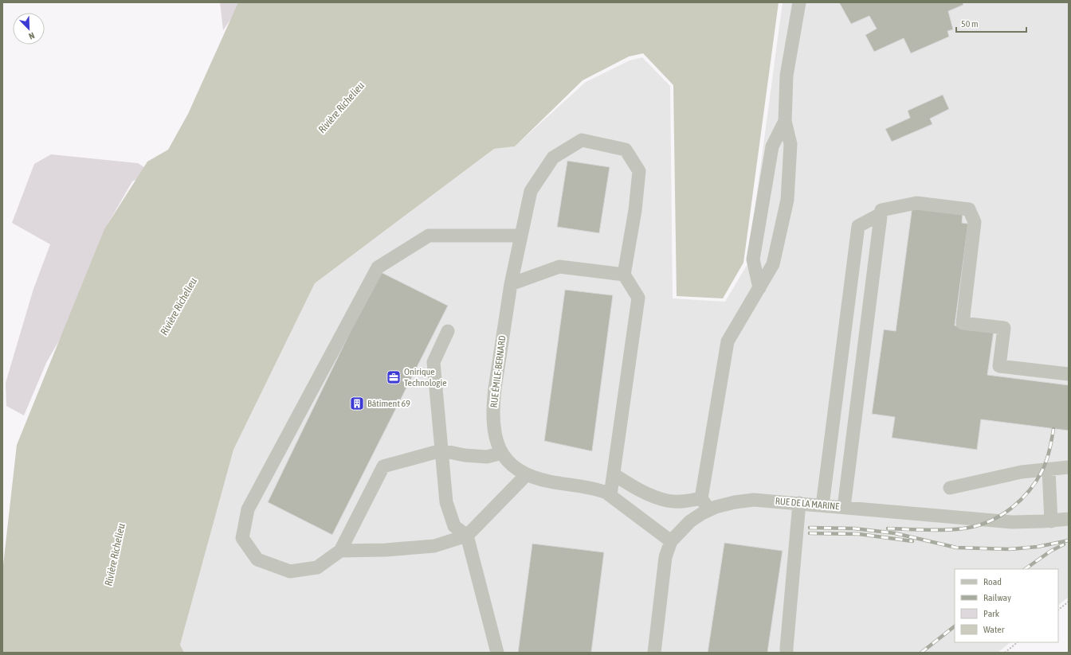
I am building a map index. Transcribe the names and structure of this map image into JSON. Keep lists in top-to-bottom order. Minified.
{"streets":{"street":["RUE ÉMILE-BERNARD","RUE DE LA MARINE"]},"crossings":[["RUE ÉMILE-BERNARD","RUE DE LA MARINE"]],"water":["Rivière Richelieu"],"places":{"office":["Onirique Technologie"],"building":["Bâtiment 69"]},"legend":["Road","Railway","Park","Water"],"scale_bar":"50 m","north":"bottom right"}
